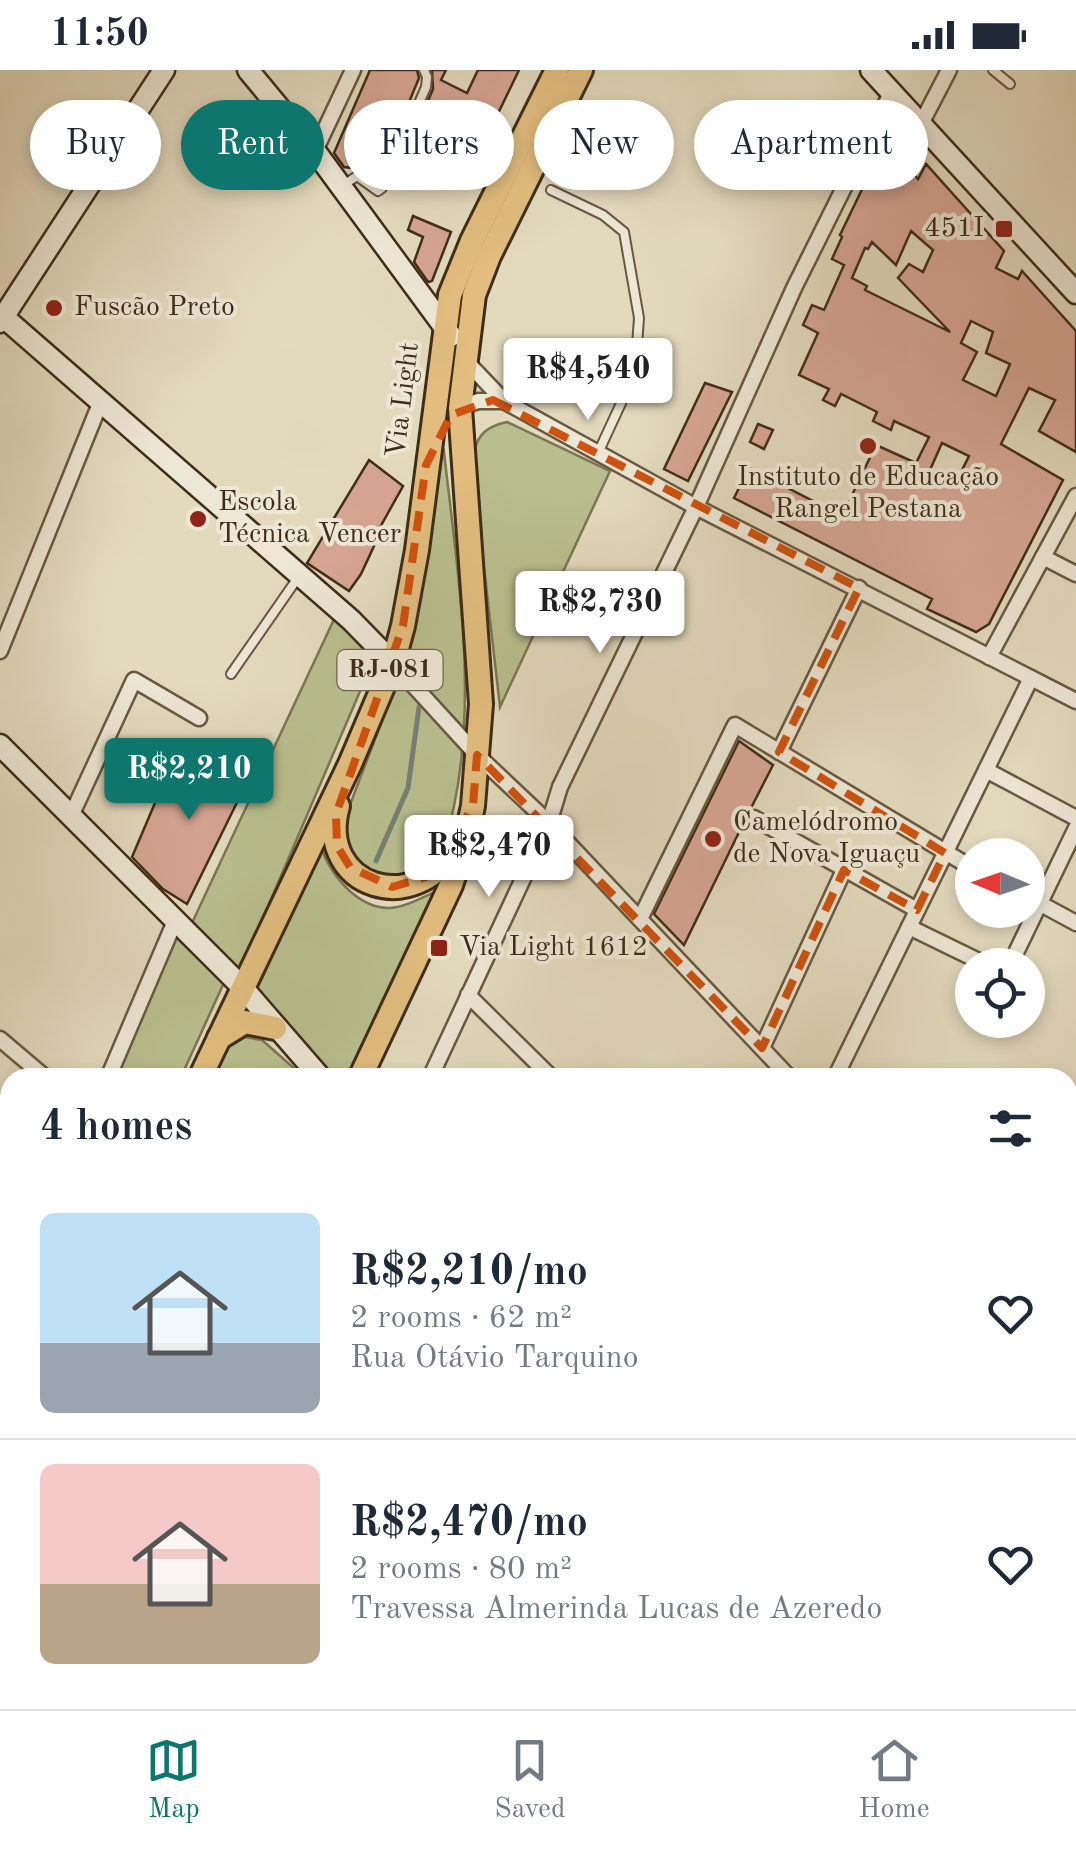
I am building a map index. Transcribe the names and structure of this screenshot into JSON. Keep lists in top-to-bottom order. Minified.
{"streets":{"main road":["Via Light","RJ-081"]},"places":{"transit":["451I","Via Light 1612"],"other":["Fuscão Preto","Instituto de Educação Rangel Pestana","Escola Técnica Vencer","Camelódromo de Nova Iguaçu"]},"north":"left","page":{"status":"11:50","chip":["Buy","Rent","Filters","New","Apartment"],"price":["R$4,540","R$2,730","R$2,210","R$2,470"],"heading":"4 homes","list":[{"name":"R$2,210/mo","note":"2 rooms · 62 m² · Rua Otávio Tarquino"},{"name":"R$2,470/mo","note":"2 rooms · 80 m² · Travessa Almerinda Lucas de Azeredo"}],"tabs":["Map","Saved","Home"]}}
